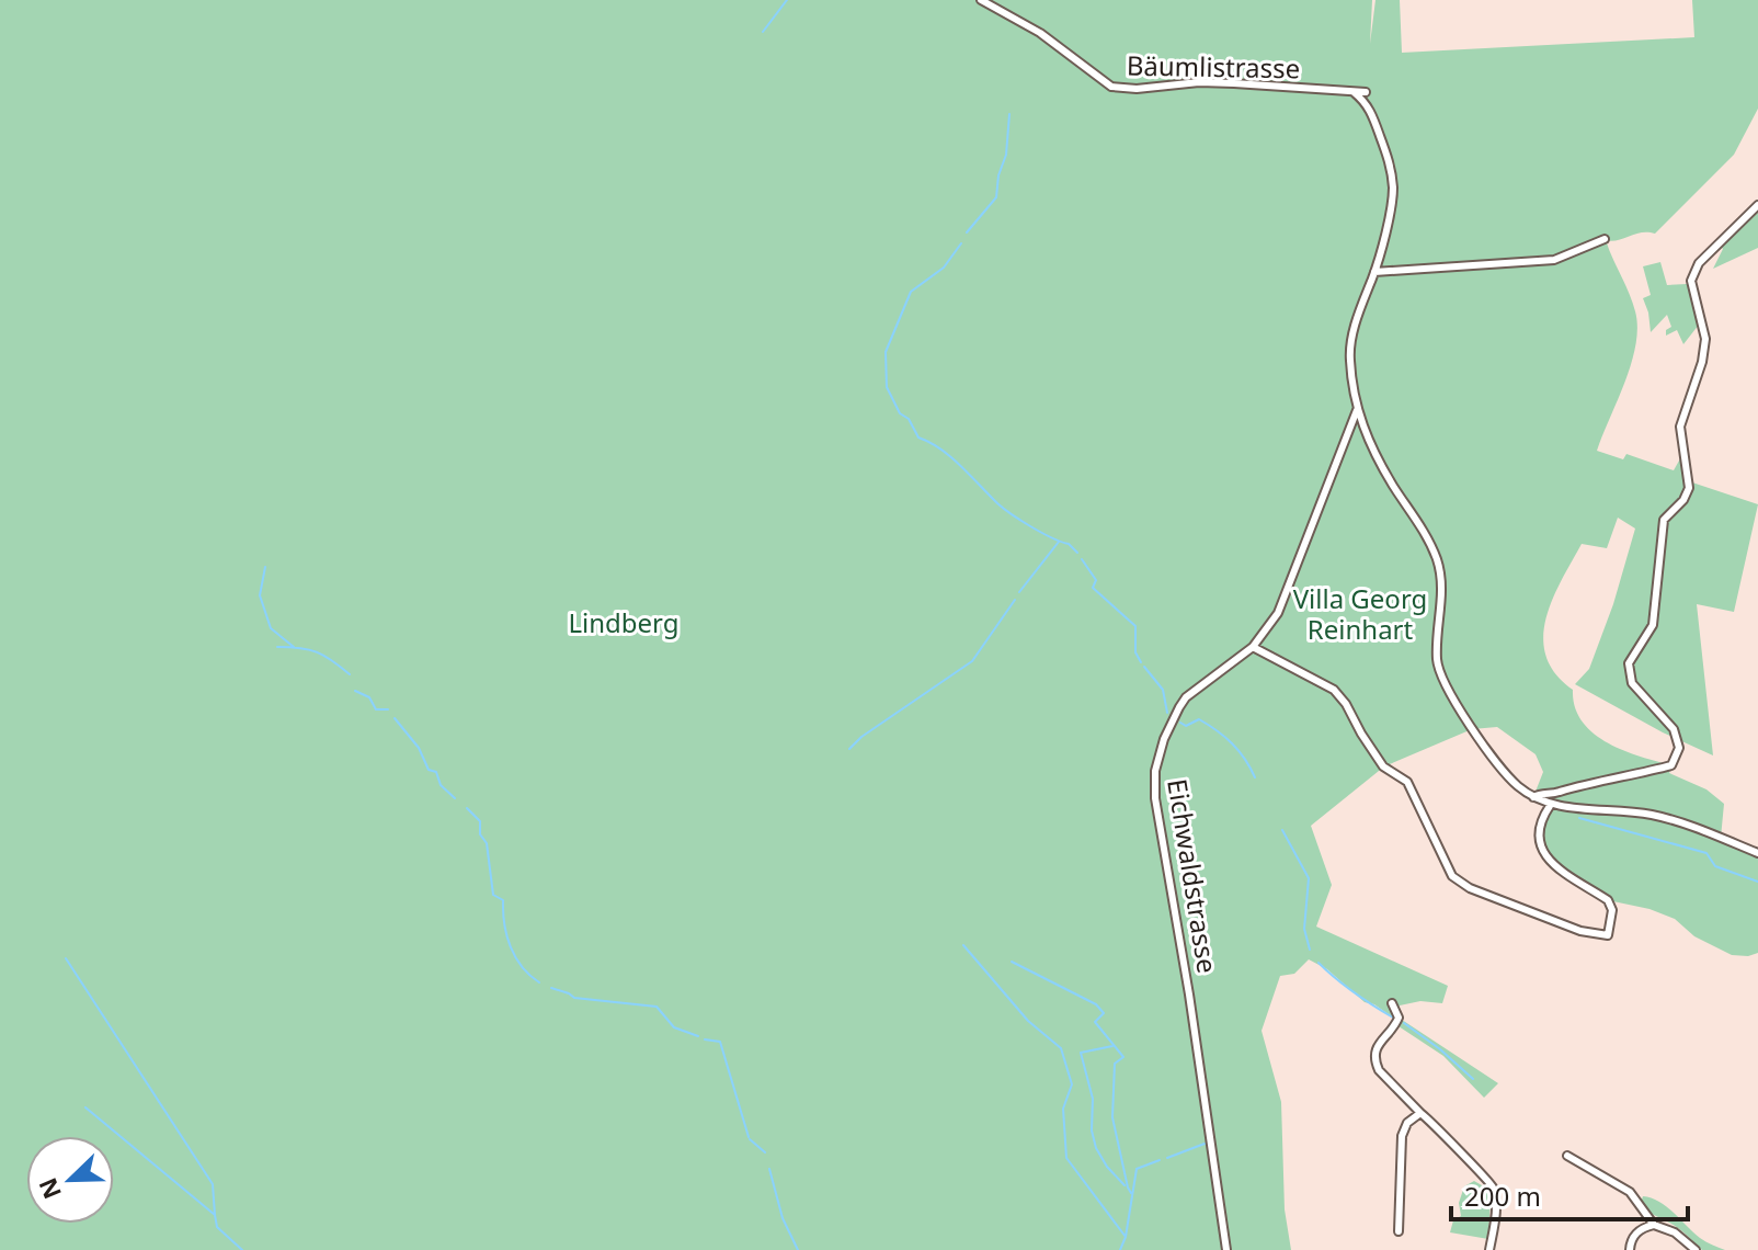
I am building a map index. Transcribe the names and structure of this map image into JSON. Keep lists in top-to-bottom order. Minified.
{"streets":{"street":["Bäumlistrasse","Eichwaldstrasse"]},"parks":["Villa Georg Reinhart","Lindberg"],"scale_bar":"200 m","north":"bottom left"}
